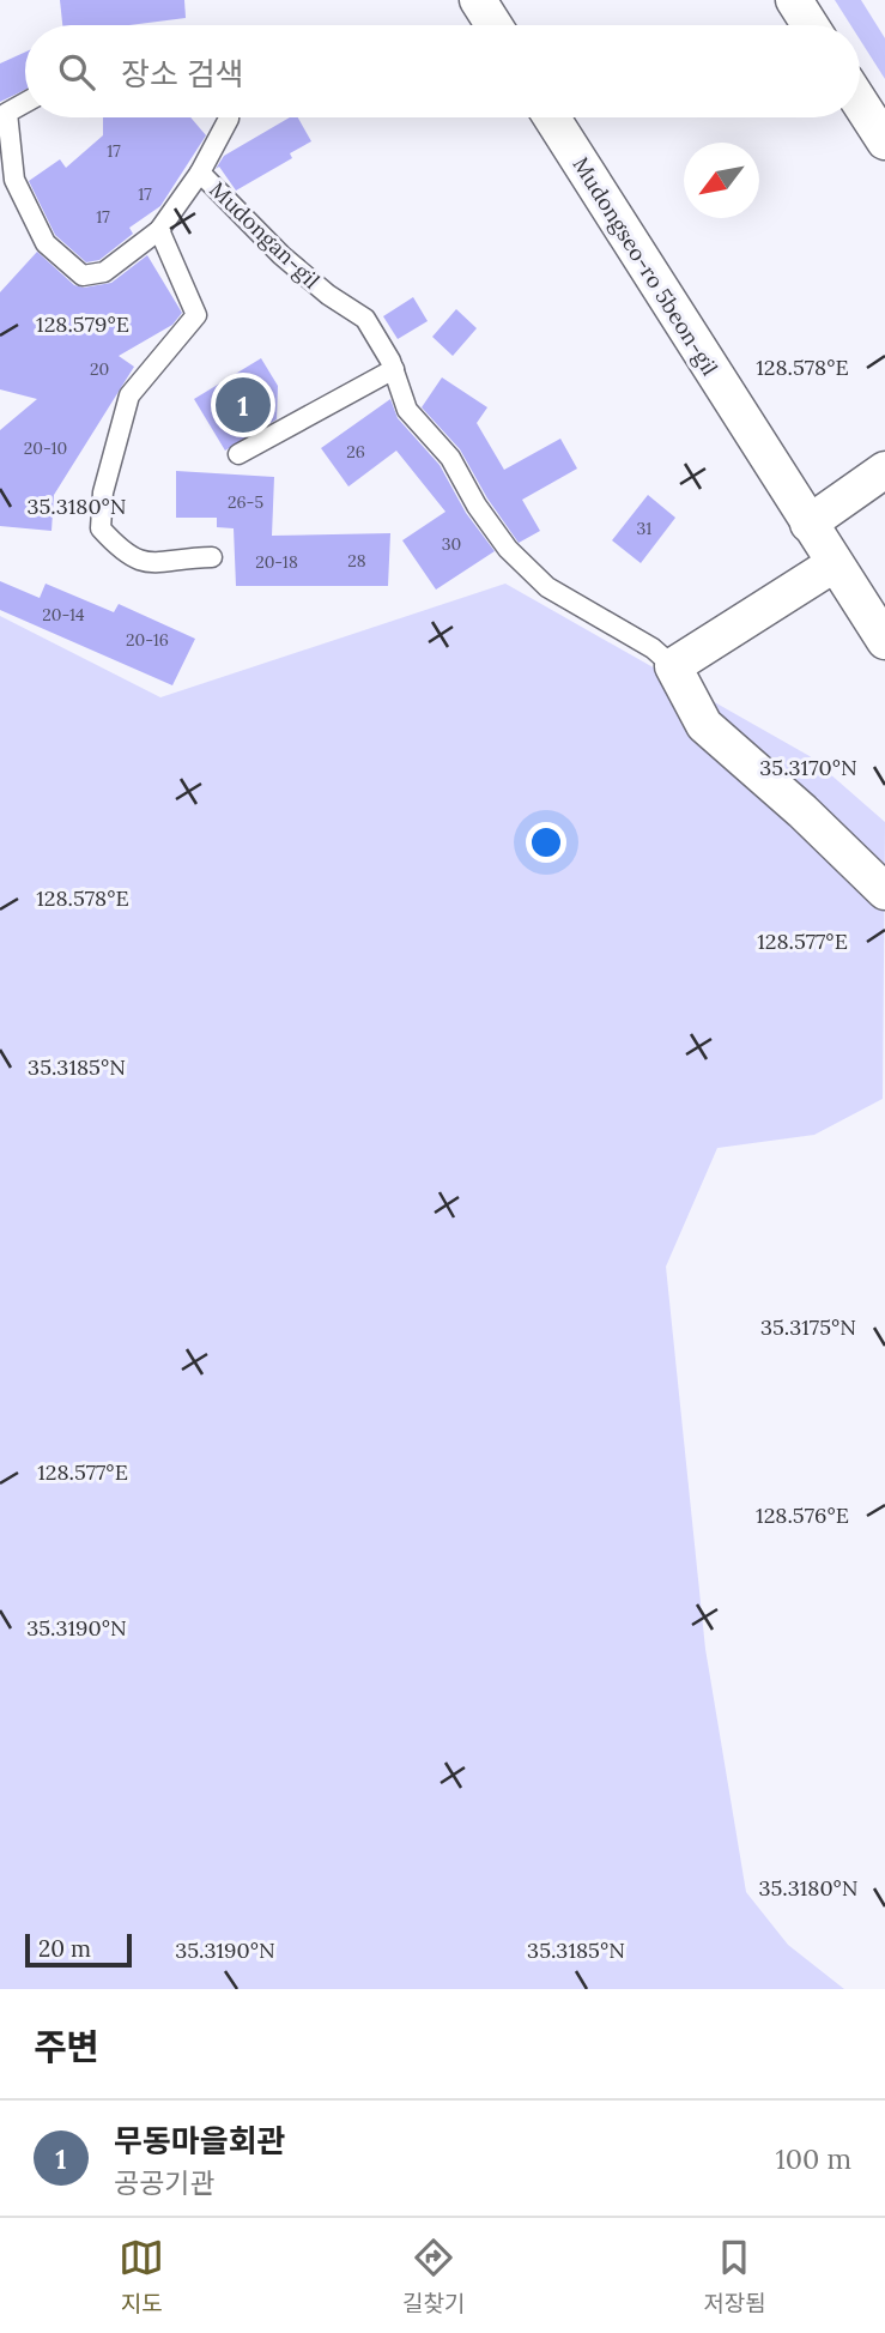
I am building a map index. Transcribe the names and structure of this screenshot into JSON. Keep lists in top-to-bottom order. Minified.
{"streets":{"street":["Mudongan-gil","Mudongseo-ro 5beon-gil"]},"house_numbers":["17","17","17","20","20-10","26","26-5","31","30","28","20-18","20-14","20-16"],"scale_bar":"20 m","north":"bottom left","page":{"search":"장소 검색","pins":"1","scale":"20 m","heading":"주변","list":[{"mark":"1","name":"무동마을회관","note":"공공기관","value":"100 m"}],"nav":["지도","길찾기","저장됨"]},"coordinates":["128.579°E","128.578°E","35.3180°N","35.3170°N","128.577°E","35.3185°N","35.3175°N","128.576°E","35.3190°N"]}
